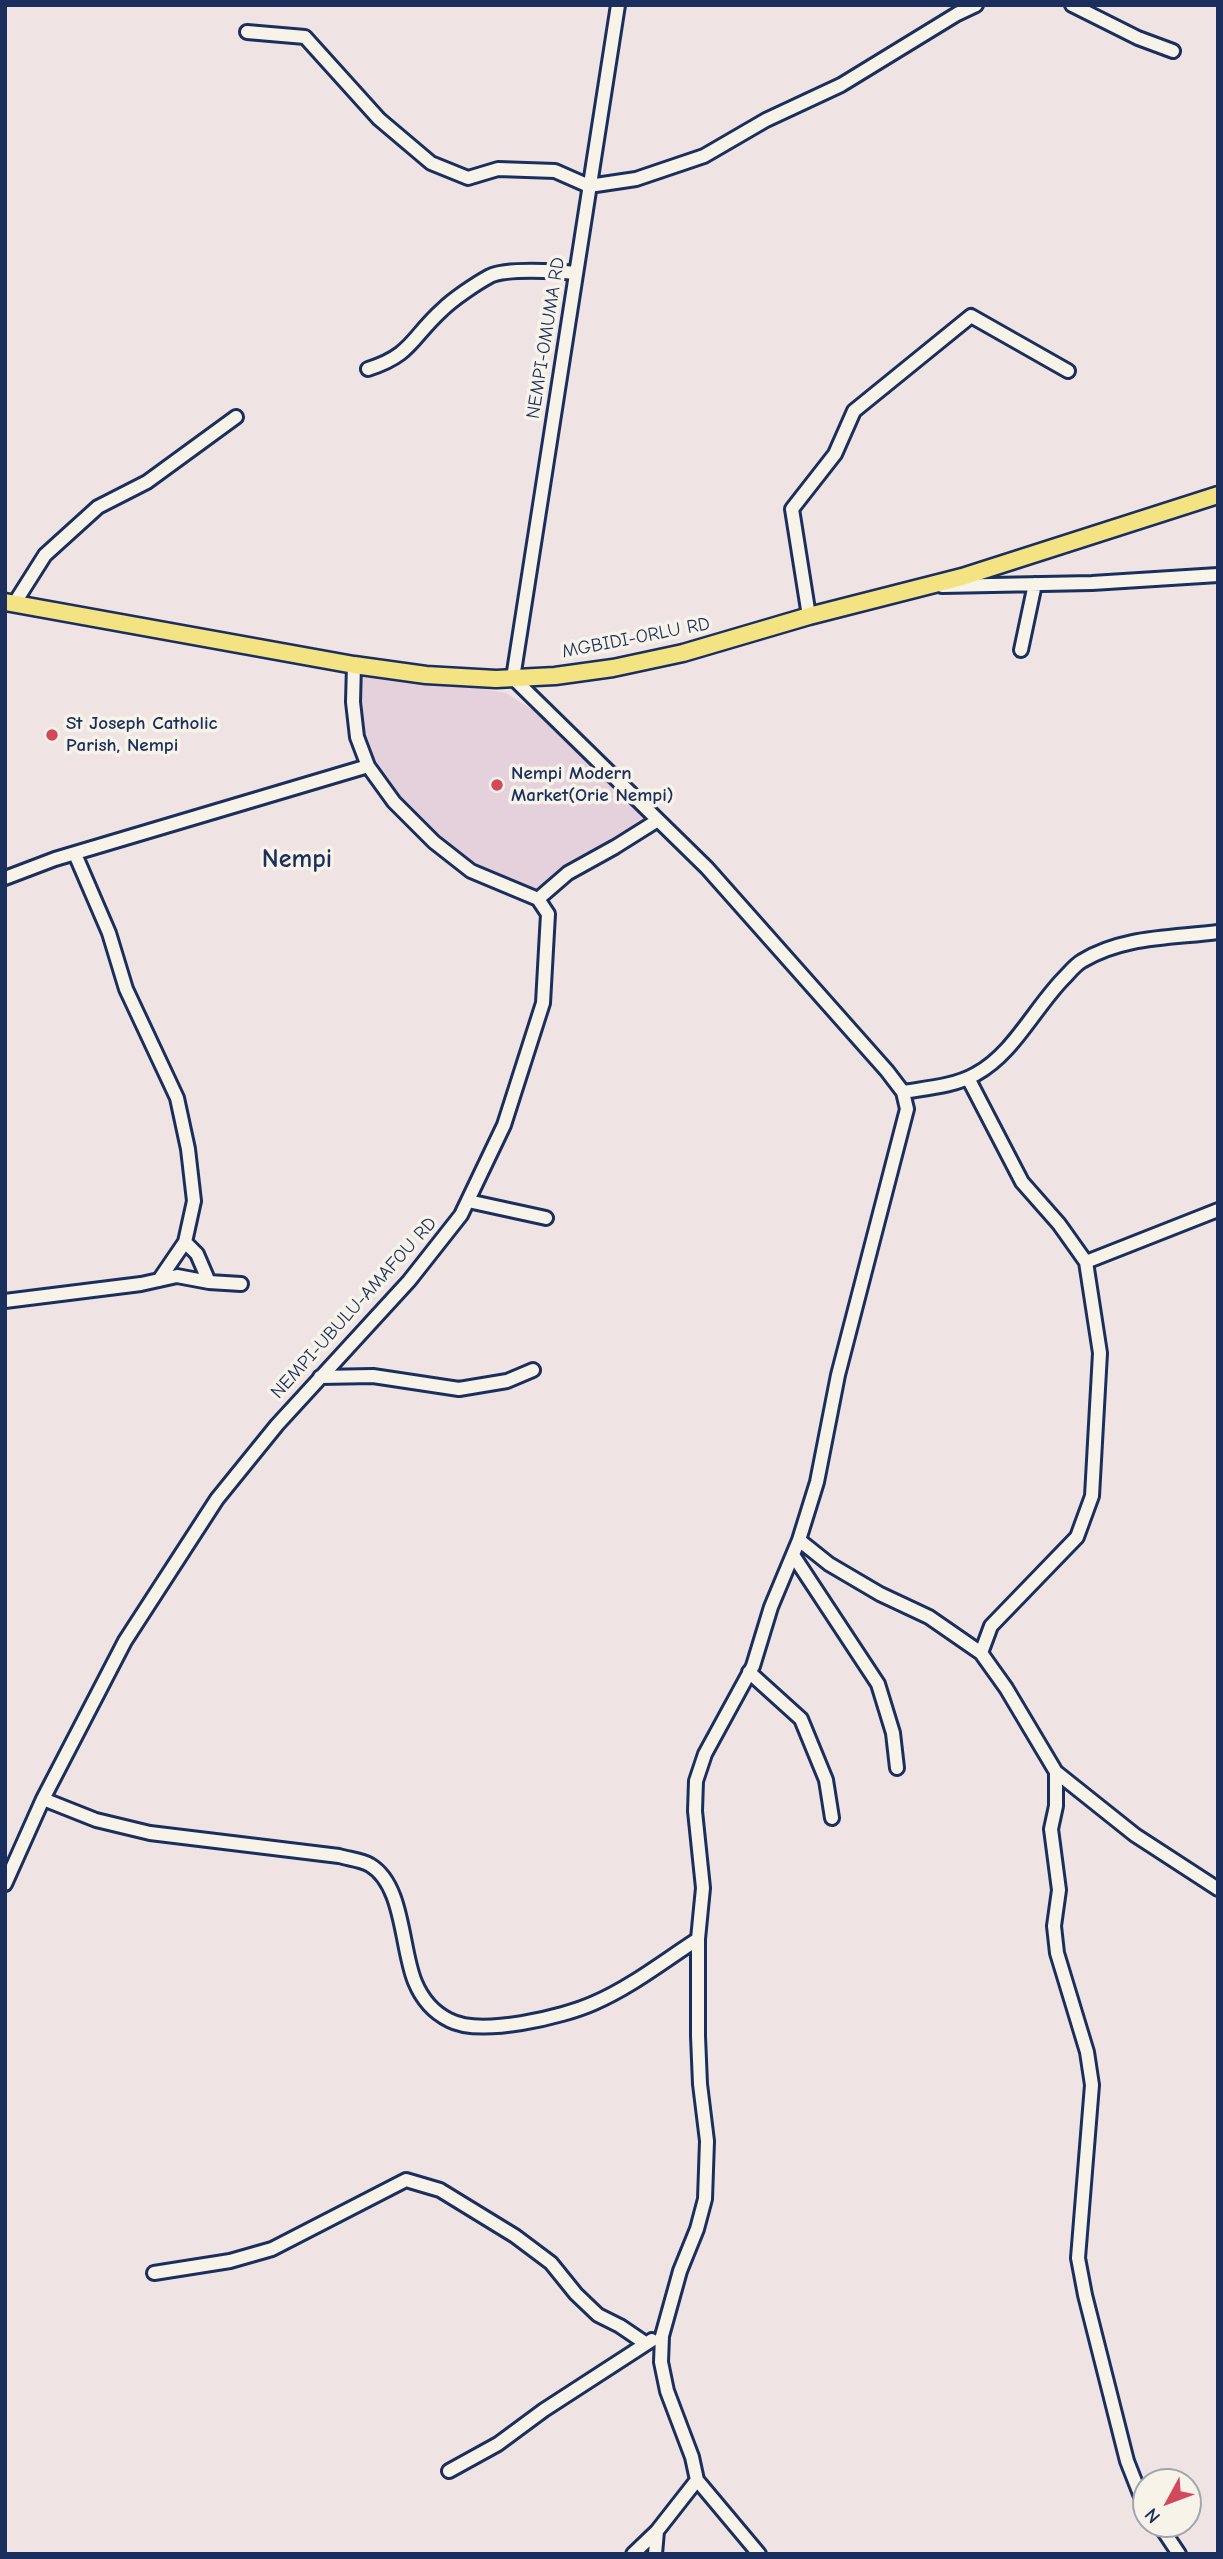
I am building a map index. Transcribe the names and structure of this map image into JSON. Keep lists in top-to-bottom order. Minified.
{"streets":{"main road":["MGBIDI-ORLU RD"],"street":["NEMPI-OMUMA RD","NEMPI-UBULU-AMAFOU RD"]},"crossings":[["NEMPI-OMUMA RD","MGBIDI-ORLU RD"]],"districts":["Nempi"],"places":["St Joseph Catholic Parish, Nempi","Nempi Modern Market(Orie Nempi)"],"north":"bottom left"}
